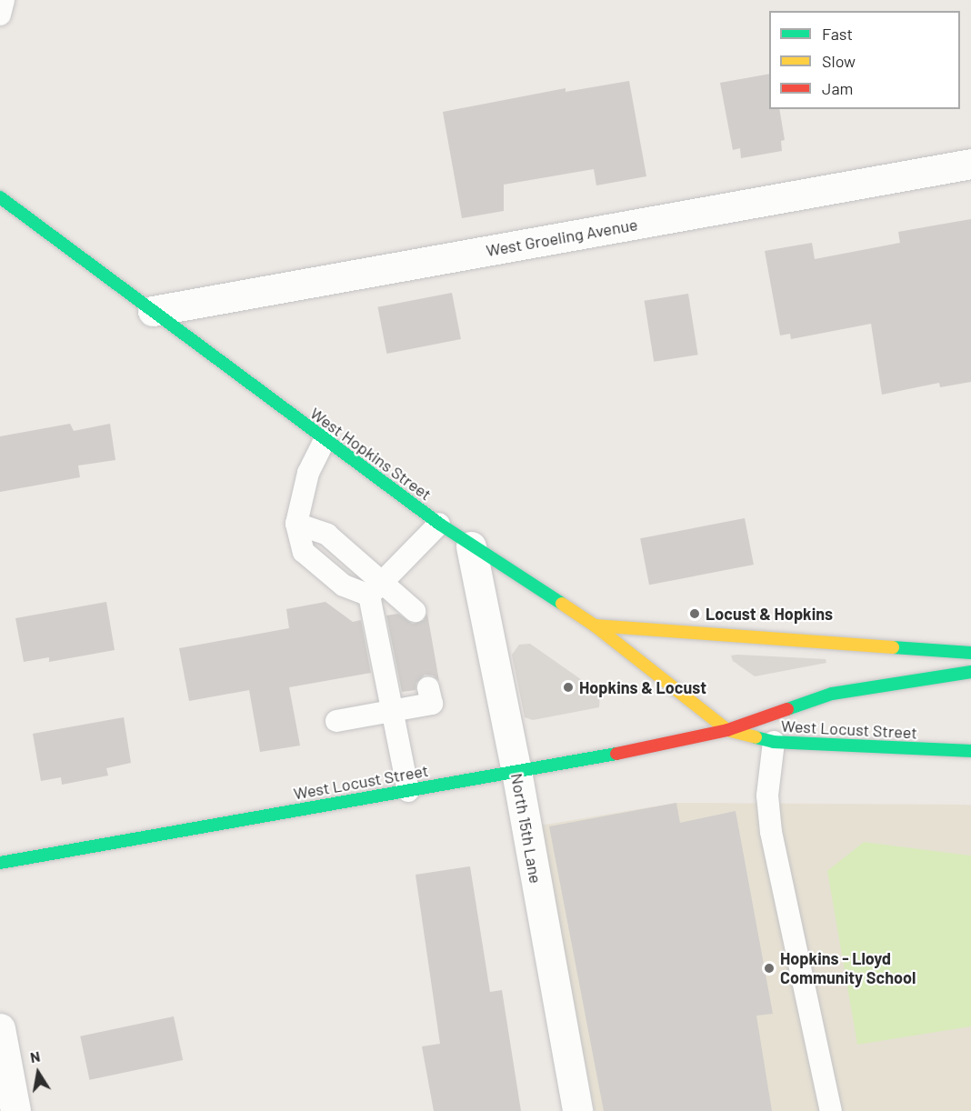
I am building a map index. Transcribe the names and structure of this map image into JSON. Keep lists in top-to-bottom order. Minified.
{"streets":{"main road":["West Hopkins Street","West Locust Street"],"street":["West Groeling Avenue","North 15th Lane"]},"crossings":[["West Groeling Avenue","West Hopkins Street"],["West Hopkins Street","West Locust Street"],["West Hopkins Street","North 15th Lane"],["West Locust Street","North 15th Lane"]],"places":["Locust & Hopkins","Hopkins & Locust","Hopkins - Lloyd Community School"],"legend":["Fast","Slow","Jam"],"north":"top"}
